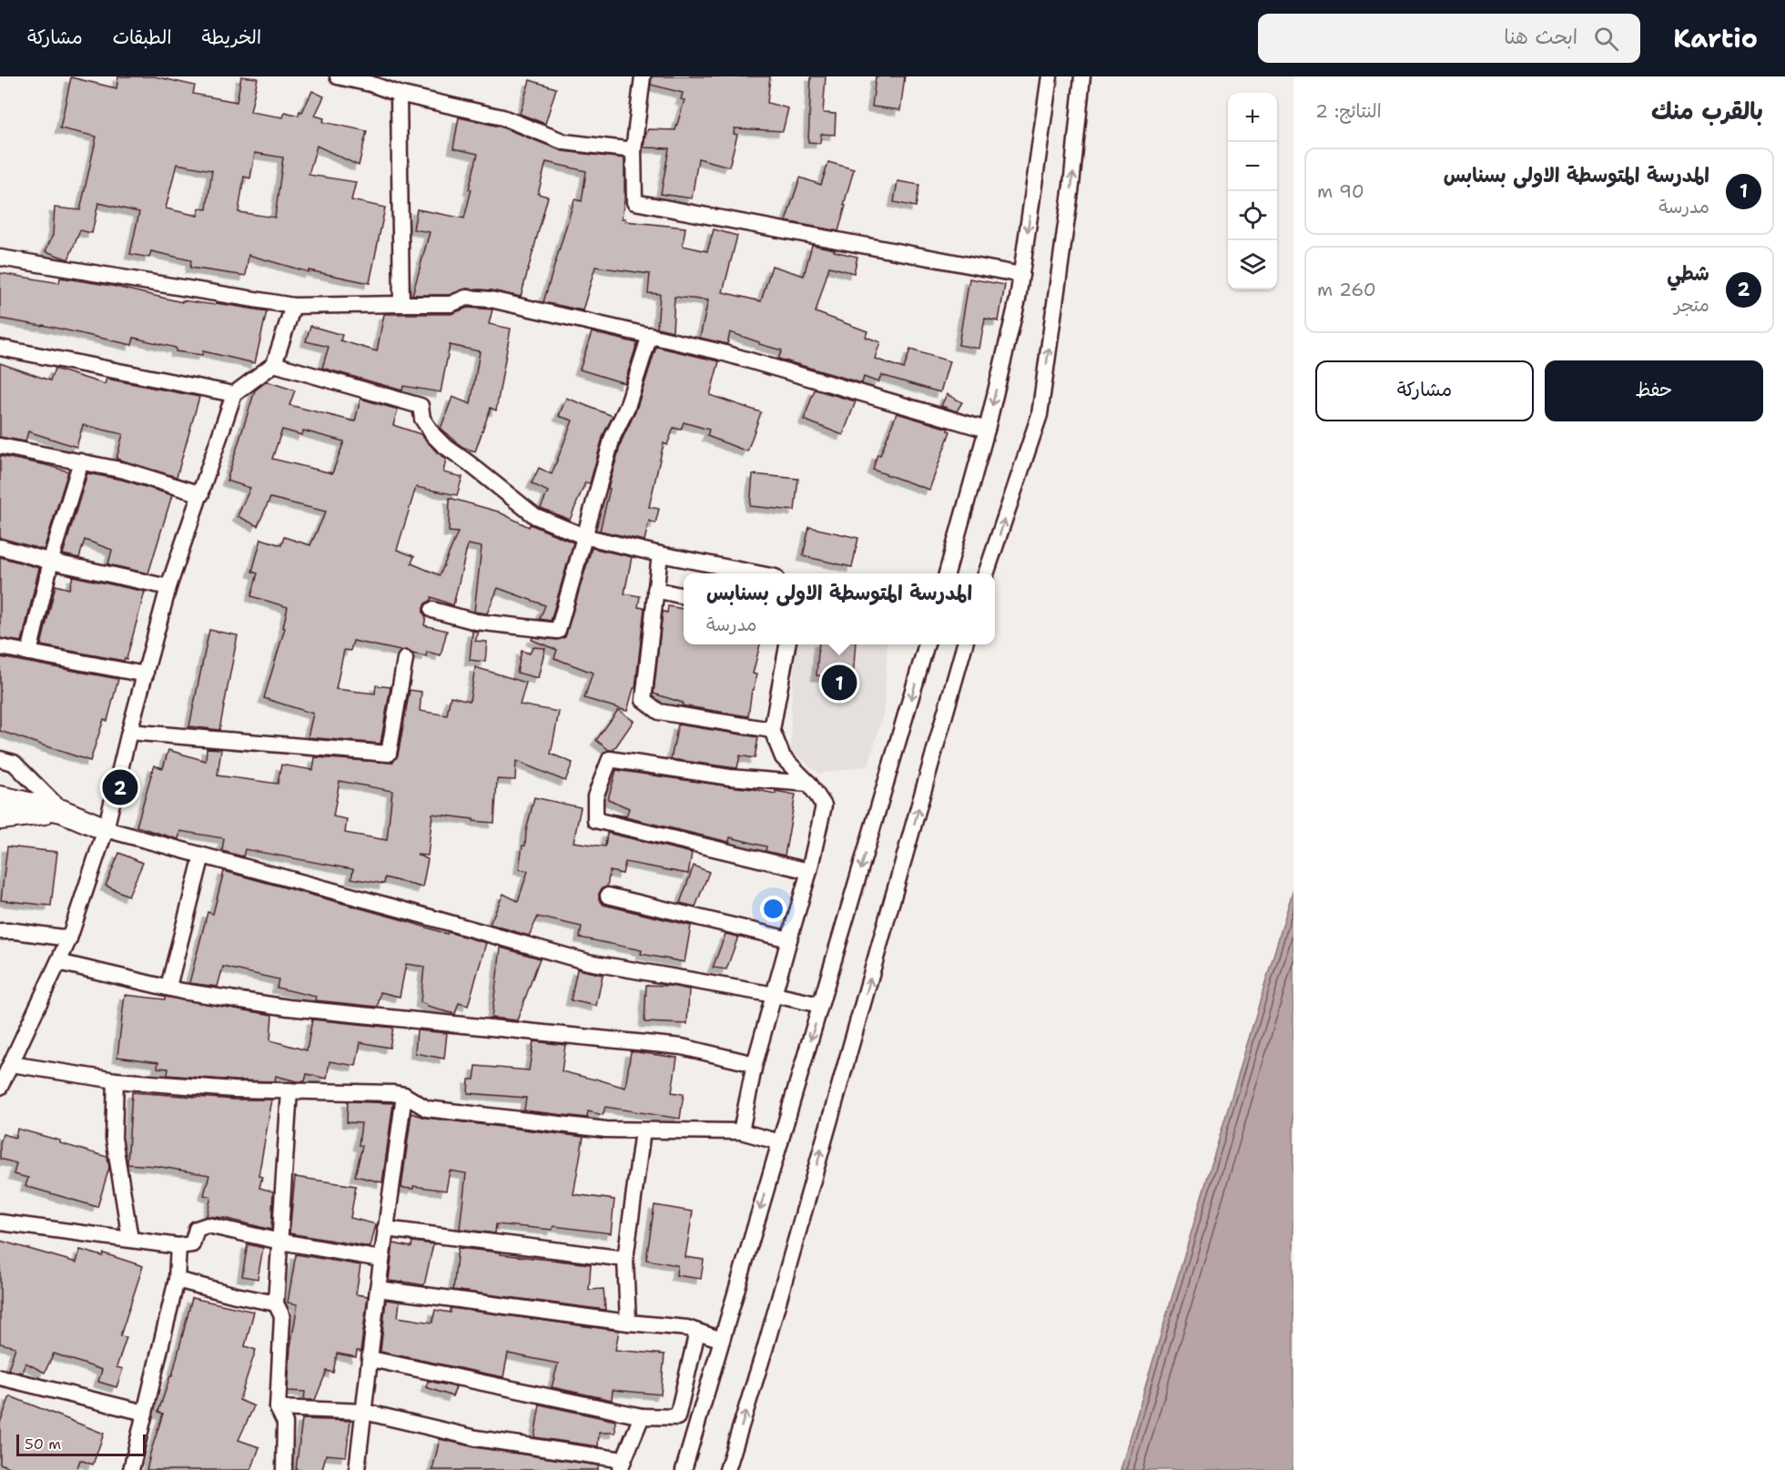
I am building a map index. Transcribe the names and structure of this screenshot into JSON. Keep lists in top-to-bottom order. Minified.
{"scale_bar":"50 m","page":{"header":"Kartio","search":"ابحث هنا","nav":["الخريطة","الطبقات","مشاركة"],"heading":["بالقرب منك","النتائج: 2"],"map_buttons":["+","−"],"list":[{"mark":"1","name":"المدرسة المتوسطة الاولى بسنابس","note":"مدرسة","value":"90 m"},{"mark":"2","name":"شطي","note":"متجر","value":"260 m"}],"buttons":["حفظ","مشاركة"],"popup":["المدرسة المتوسطة الاولى بسنابس","مدرسة"],"pins":["1","2"],"scale":"50 m"}}
